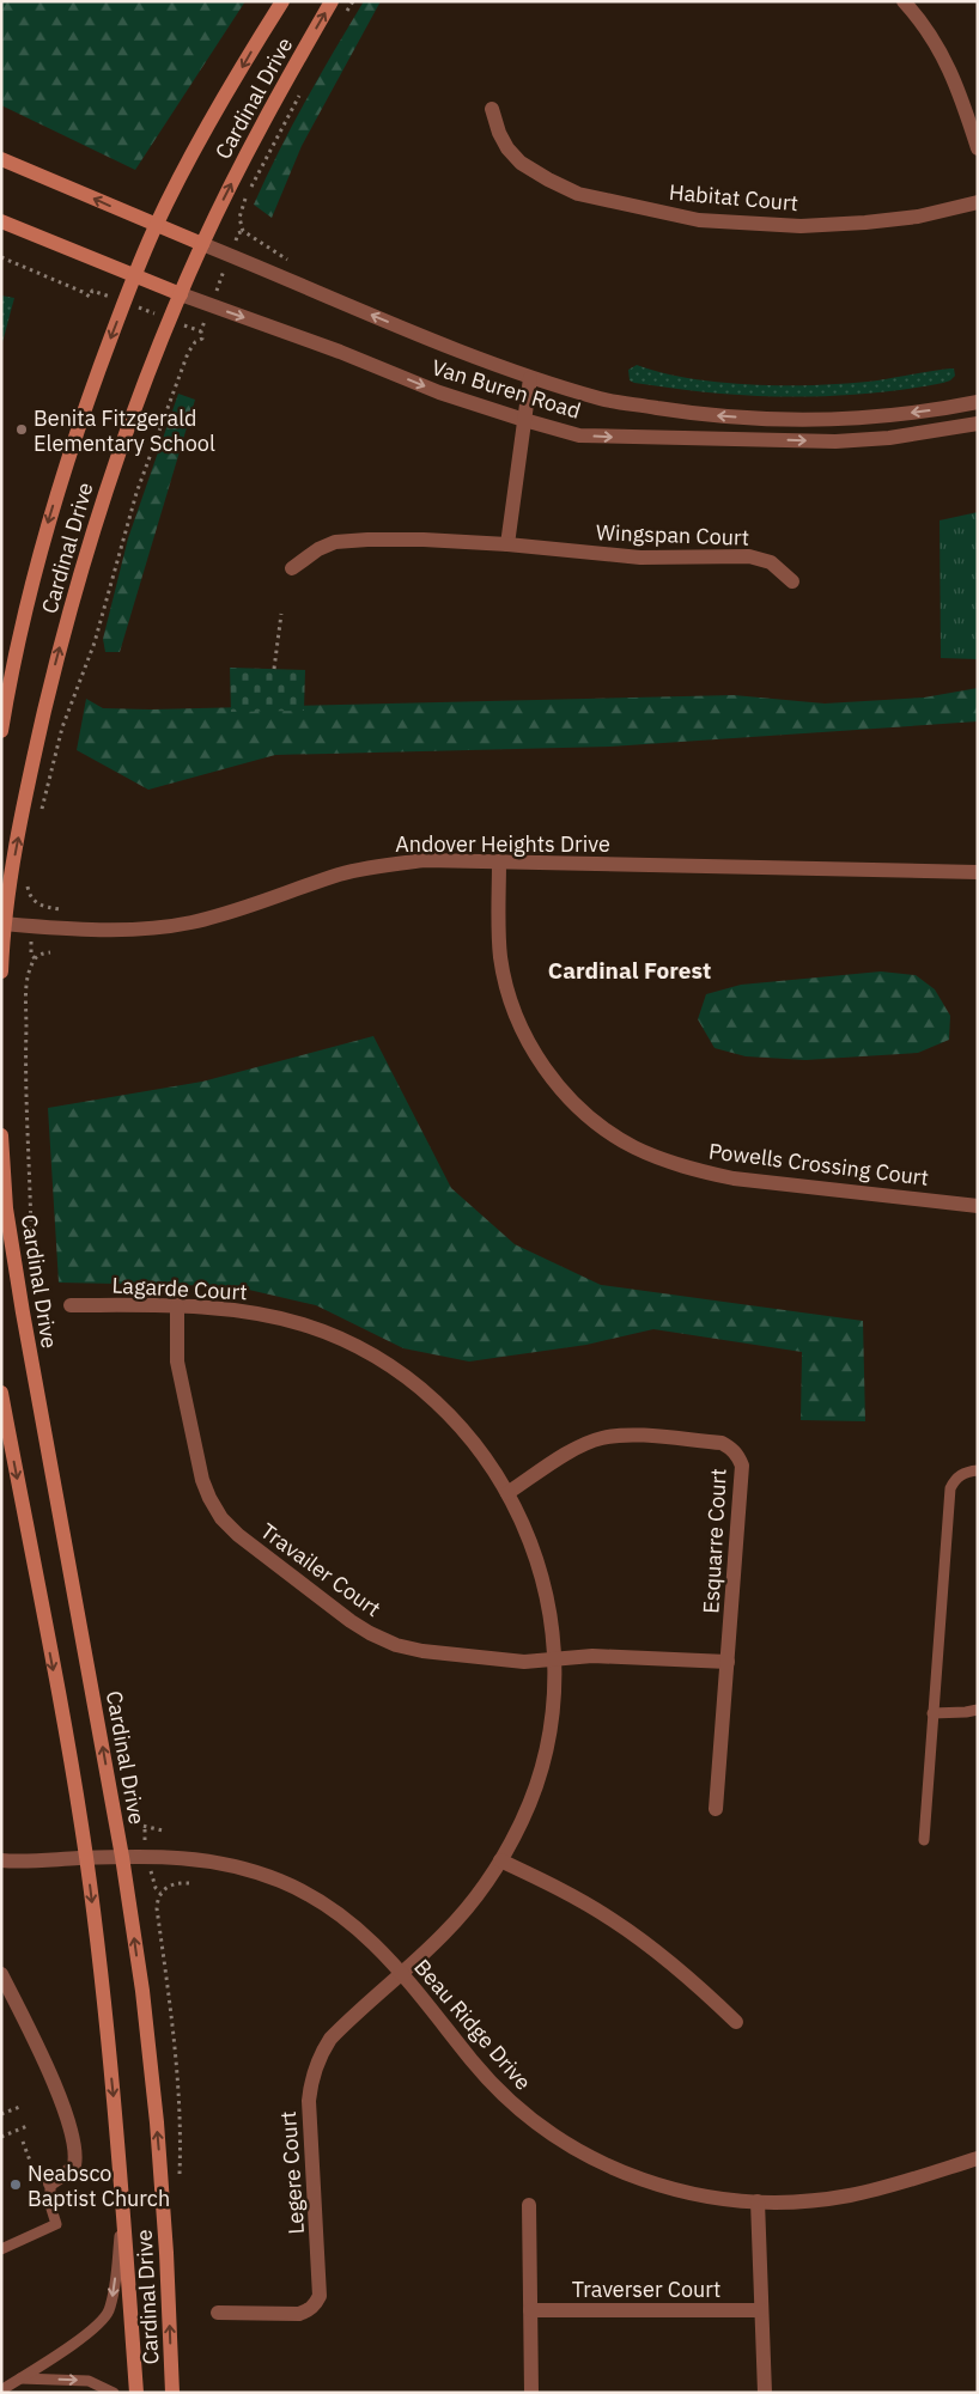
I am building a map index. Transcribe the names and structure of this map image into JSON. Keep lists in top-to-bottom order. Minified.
{"streets":{"main road":["Cardinal Drive"],"street":["Habitat Court","Van Buren Road","Wingspan Court","Andover Heights Drive","Powells Crossing Court","Lagarde Court","Esquarre Court","Travailer Court","Beau Ridge Drive","Legere Court","Traverser Court"]},"crossings":[["Cardinal Drive","Van Buren Road"],["Cardinal Drive","Andover Heights Drive"],["Cardinal Drive","Beau Ridge Drive"],["Andover Heights Drive","Powells Crossing Court"],["Lagarde Court","Esquarre Court"],["Lagarde Court","Travailer Court"],["Lagarde Court","Beau Ridge Drive"],["Lagarde Court","Legere Court"],["Esquarre Court","Travailer Court"],["Beau Ridge Drive","Legere Court"]],"districts":["Cardinal Forest"],"places":["Benita Fitzgerald Elementary School","Neabsco Baptist Church"]}
